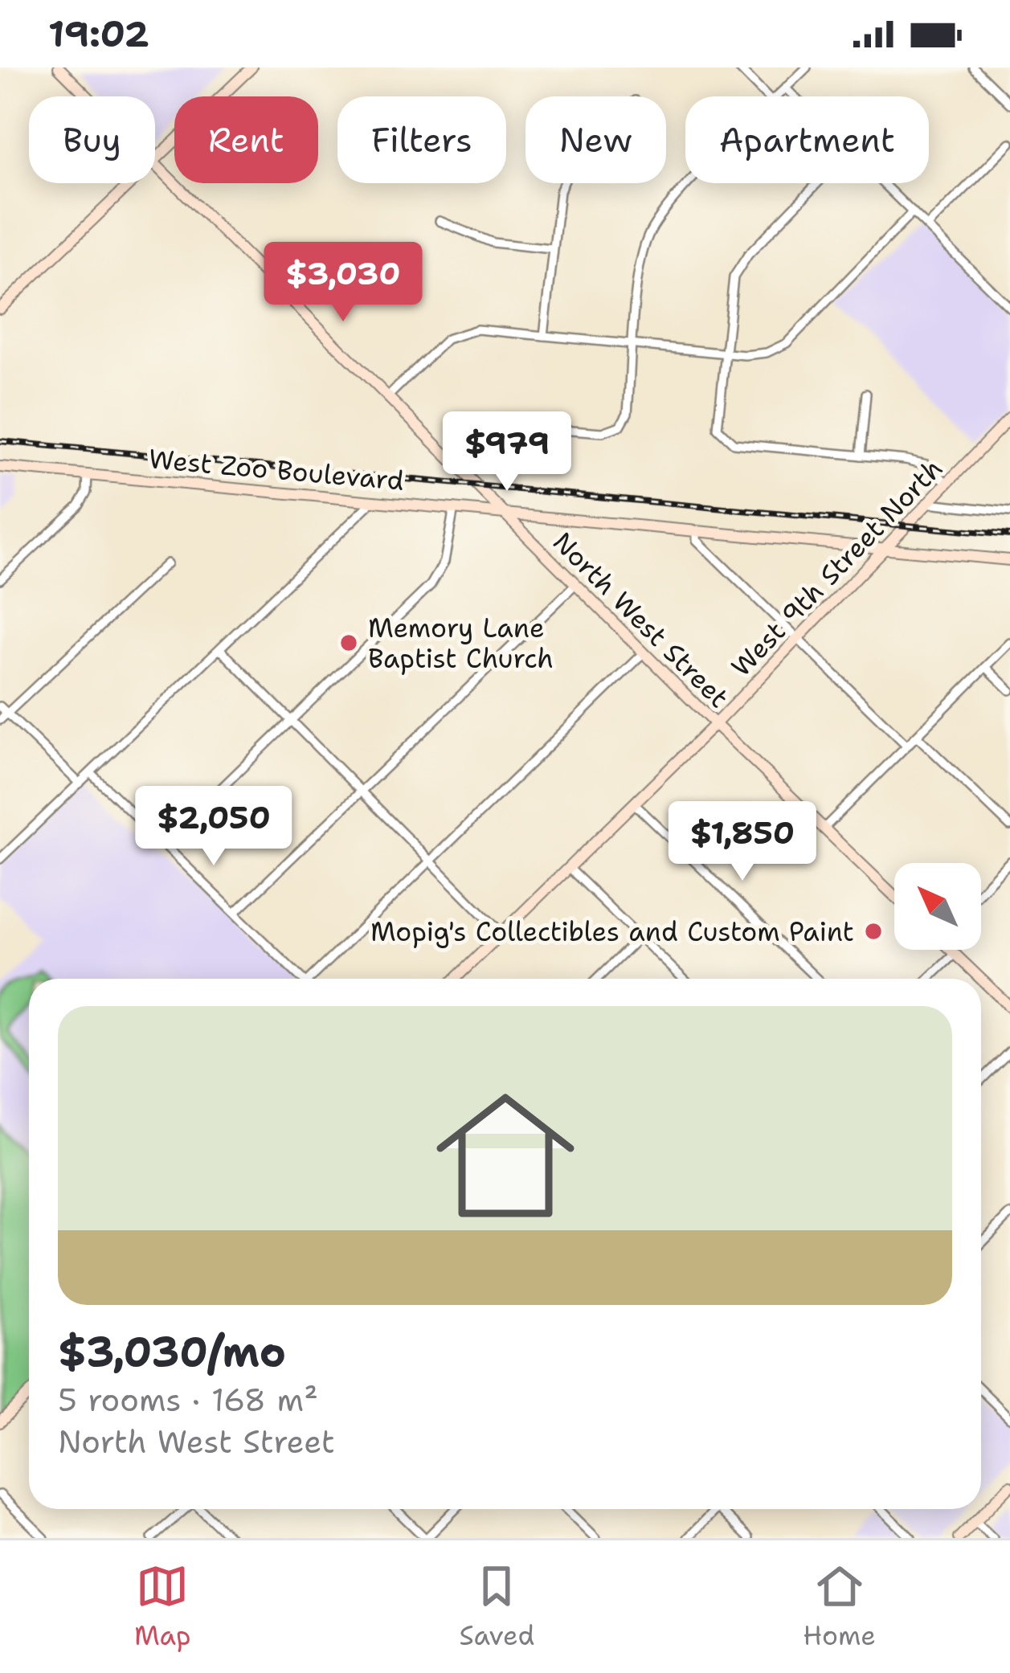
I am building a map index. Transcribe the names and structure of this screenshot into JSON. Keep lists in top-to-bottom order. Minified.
{"streets":{"main road":["West Zoo Boulevard","West 9th Street North","North West Street"]},"crossings":[["West Zoo Boulevard","West 9th Street North"],["West Zoo Boulevard","North West Street"],["West 9th Street North","North West Street"]],"places":["Memory Lane Baptist Church","Mopig's Collectibles and Custom Paint"],"north":"top left","page":{"status":"19:02","chip":["Buy","Rent","Filters","New","Apartment"],"price":["$3,030","$979","$2,050","$1,850"],"list":[{"name":"$3,030/mo","note":"5 rooms · 168 m² · North West Street"}],"tabs":["Map","Saved","Home"]}}
